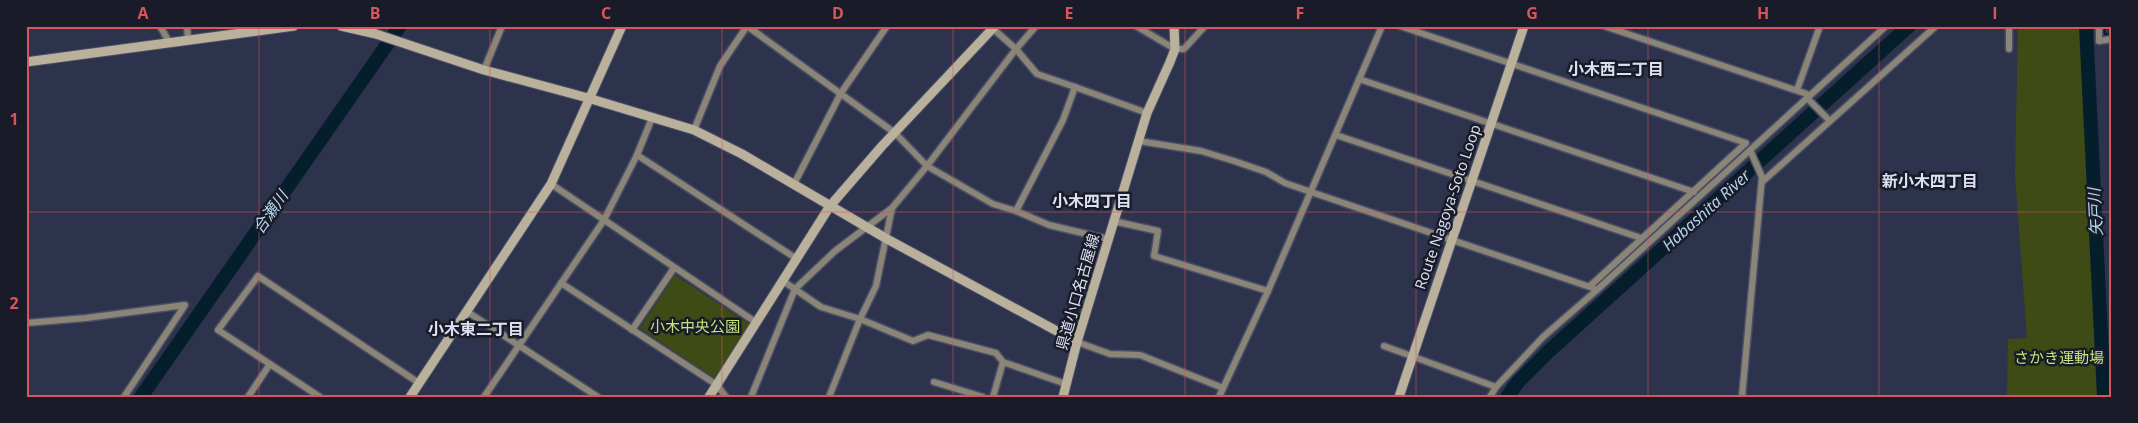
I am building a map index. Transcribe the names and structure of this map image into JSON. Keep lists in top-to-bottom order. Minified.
{"streets":{"street":["Route Nagoya-Soto Loop","県道小口名古屋線"]},"districts":["小木西二丁目","新小木四丁目","小木四丁目","小木東二丁目"],"water":["Habashita River","合瀬川","矢戸川"],"parks":["小木中央公園","さかき運動場"],"grid":{"columns":["A","B","C","D","E","F","G","H","I"],"rows":["1","2"]}}
